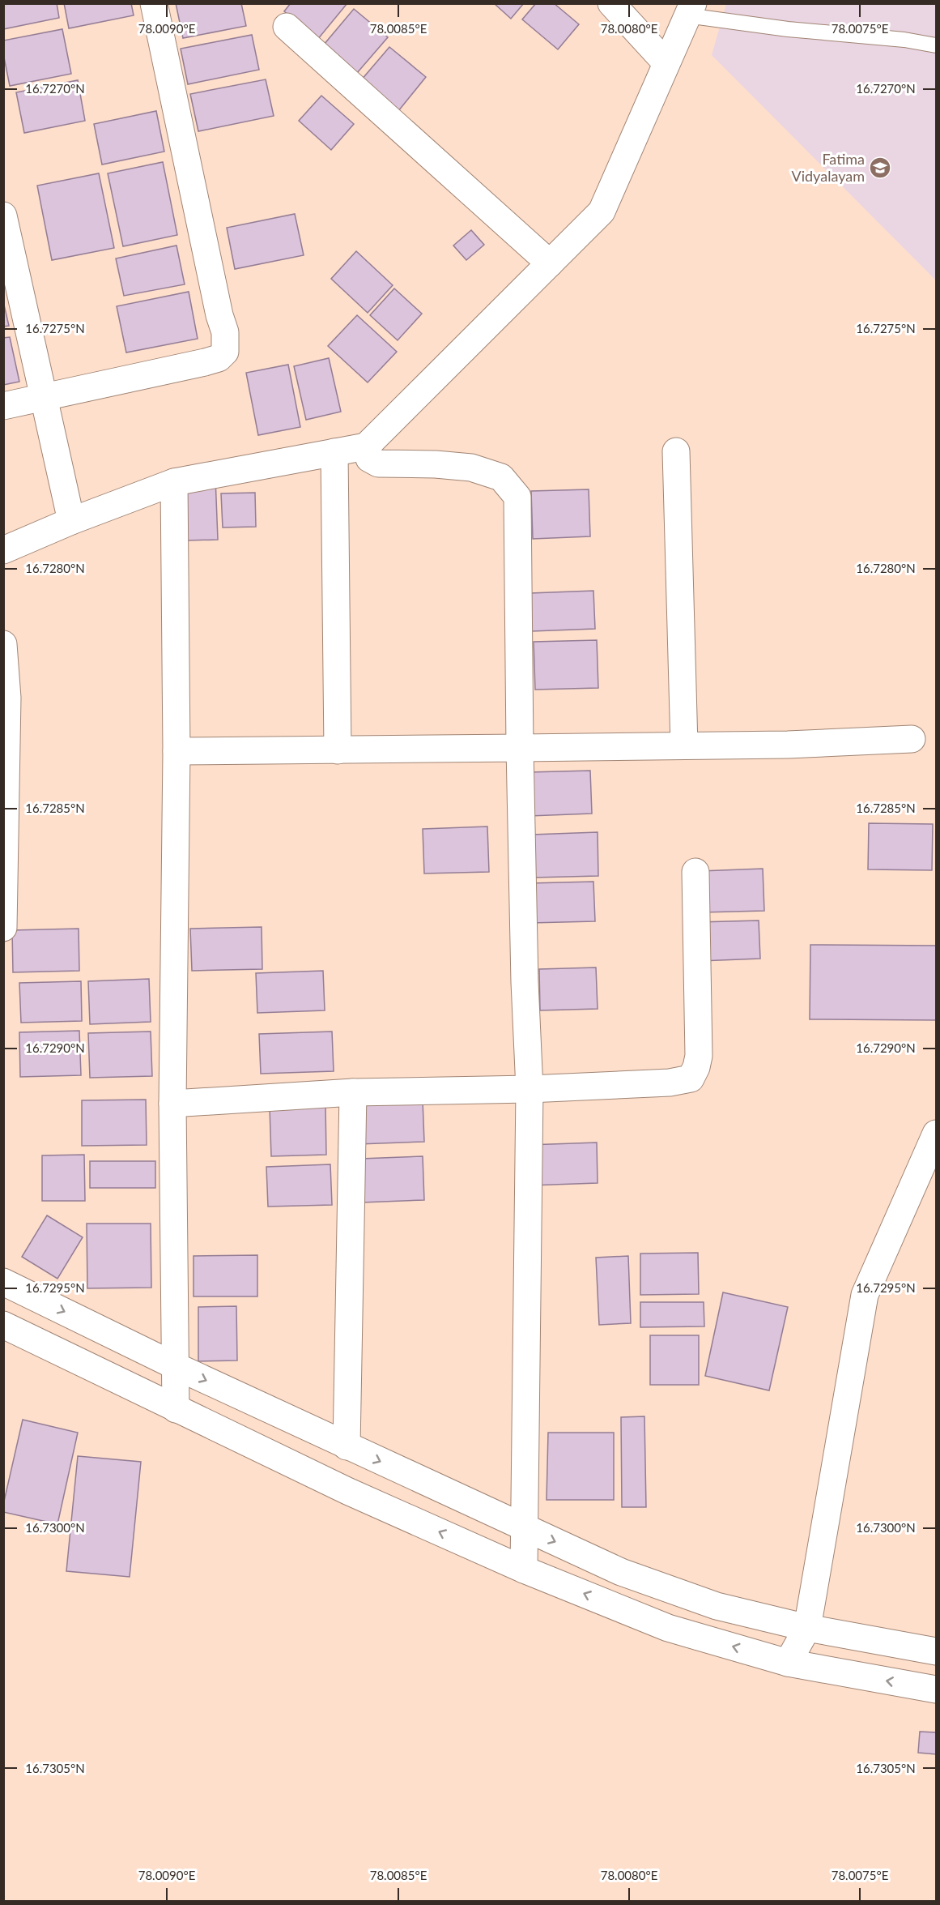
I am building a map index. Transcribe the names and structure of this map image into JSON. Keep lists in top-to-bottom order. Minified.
{"places":{"school or university":["Fatima Vidyalayam"]},"coordinates":["78.0090°E","78.0085°E","78.0080°E","78.0075°E","16.7270°N","16.7275°N","16.7280°N","16.7285°N","16.7290°N","16.7295°N","16.7300°N","16.7305°N"]}
